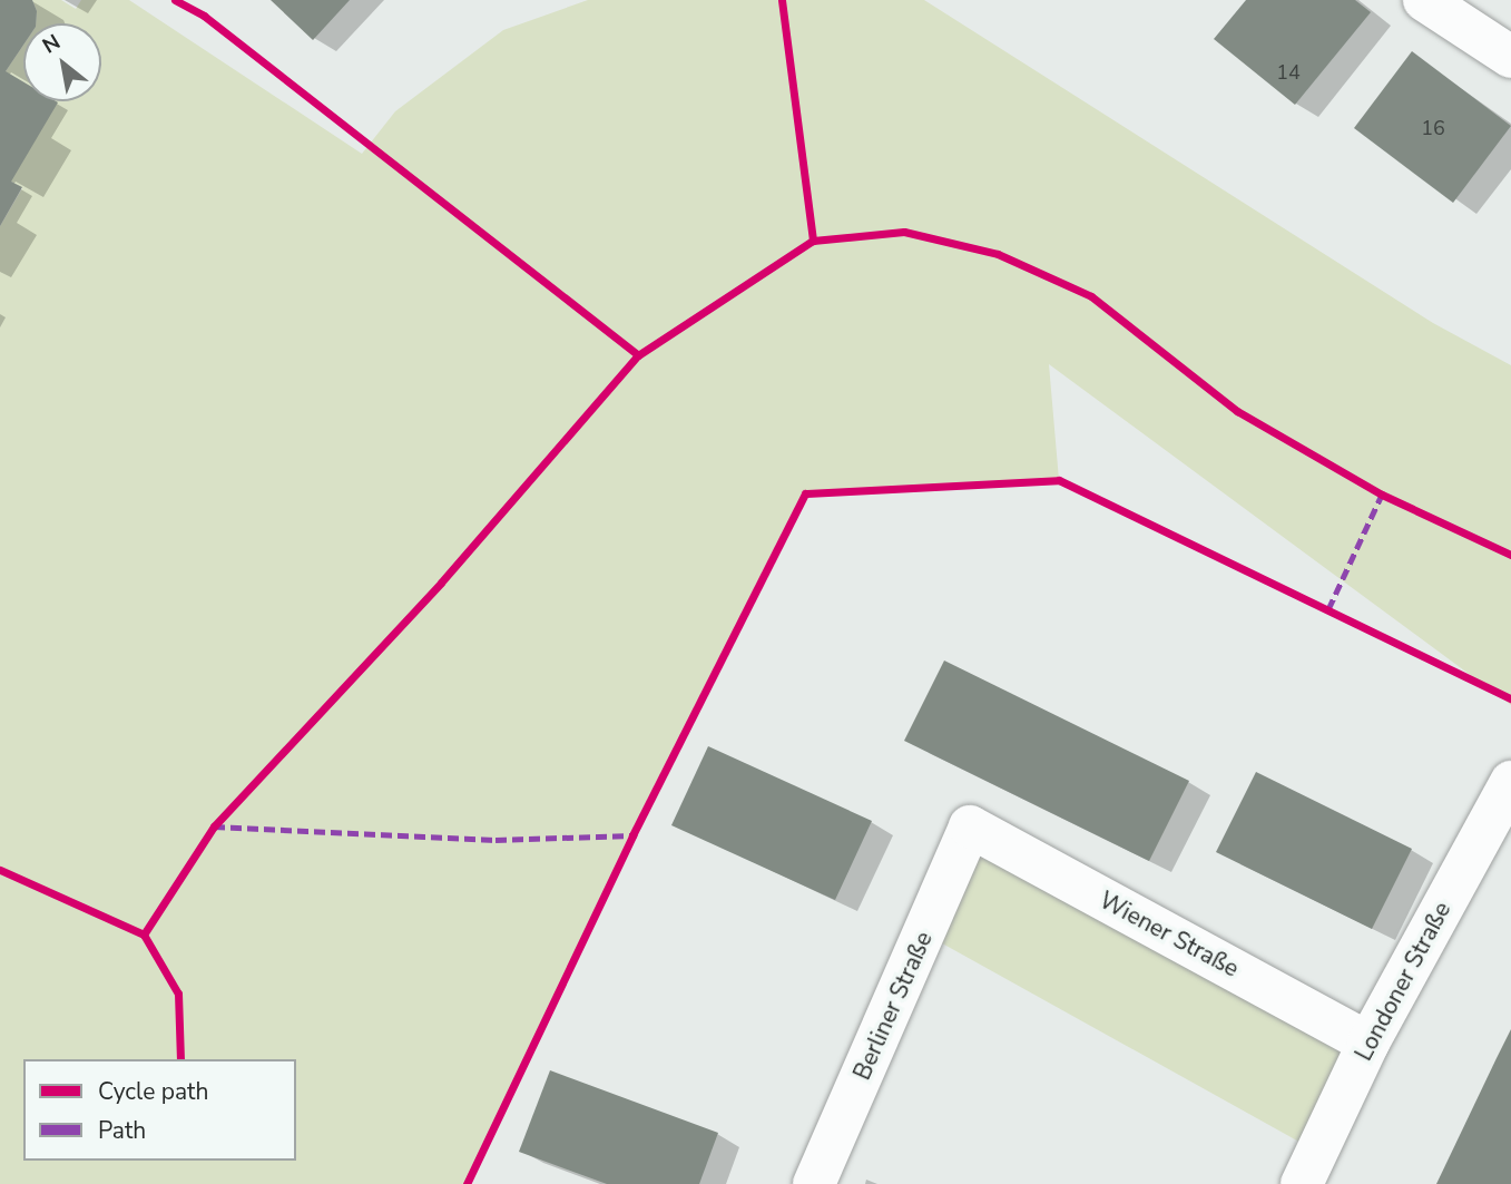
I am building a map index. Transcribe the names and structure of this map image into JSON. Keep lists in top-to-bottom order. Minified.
{"streets":{"street":["Wiener Straße","Londoner Straße","Berliner Straße"]},"crossings":[["Wiener Straße","Londoner Straße"],["Wiener Straße","Berliner Straße"]],"house_numbers":["14","16"],"legend":["Cycle path","Path"],"north":"top left"}
